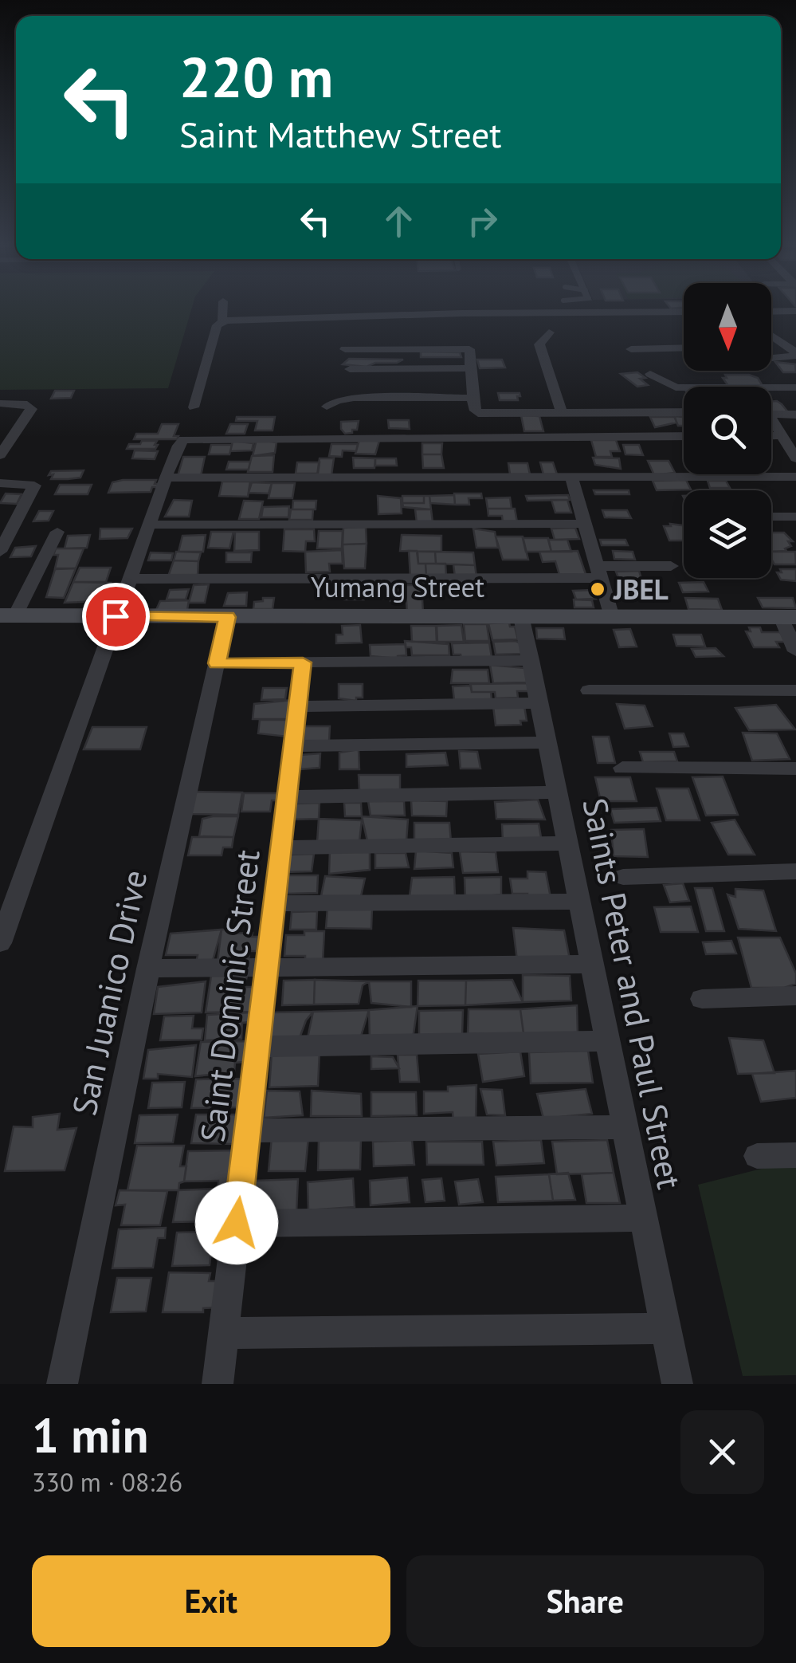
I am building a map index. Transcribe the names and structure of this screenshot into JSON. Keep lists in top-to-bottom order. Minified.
{"streets":{"main road":["Yumang Street"],"street":["San Juanico Drive","Saints Peter and Paul Street","Saint Dominic Street"]},"crossings":[["Yumang Street","San Juanico Drive"],["Yumang Street","Saints Peter and Paul Street"]],"places":["JBEL"],"north":"bottom","page":{"turn":["220 m","Saint Matthew Street"],"heading":["1 min","330 m · 08:26"],"buttons":["Exit","Share"]}}
